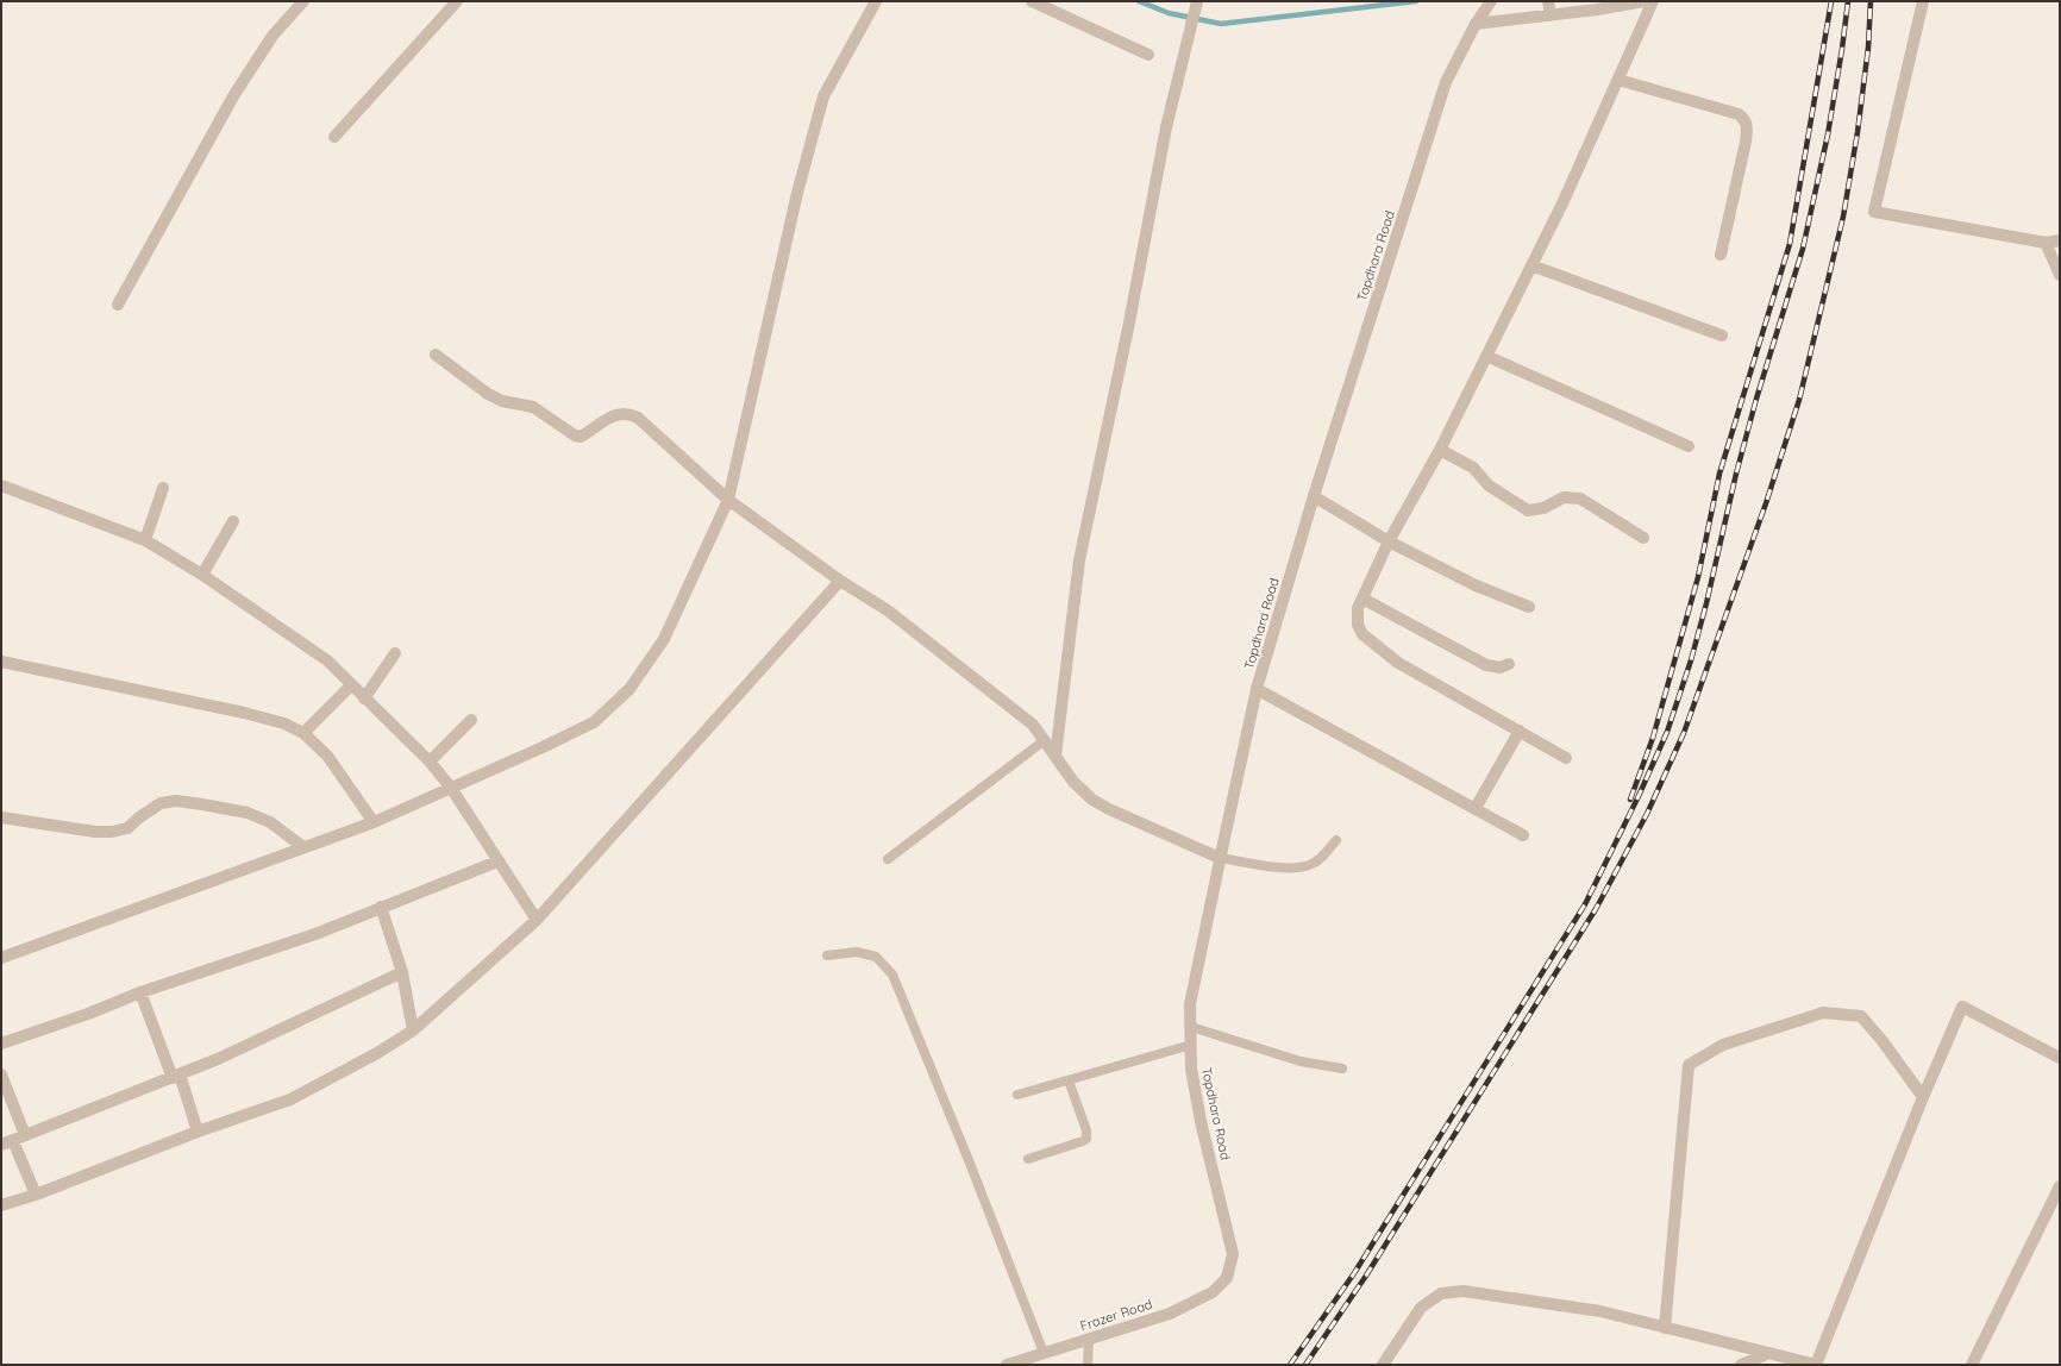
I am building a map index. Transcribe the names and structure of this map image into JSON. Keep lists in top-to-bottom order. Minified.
{"streets":{"street":["Topdhara Road","Frazer Road"]},"crossings":[["Topdhara Road","Frazer Road"]]}
